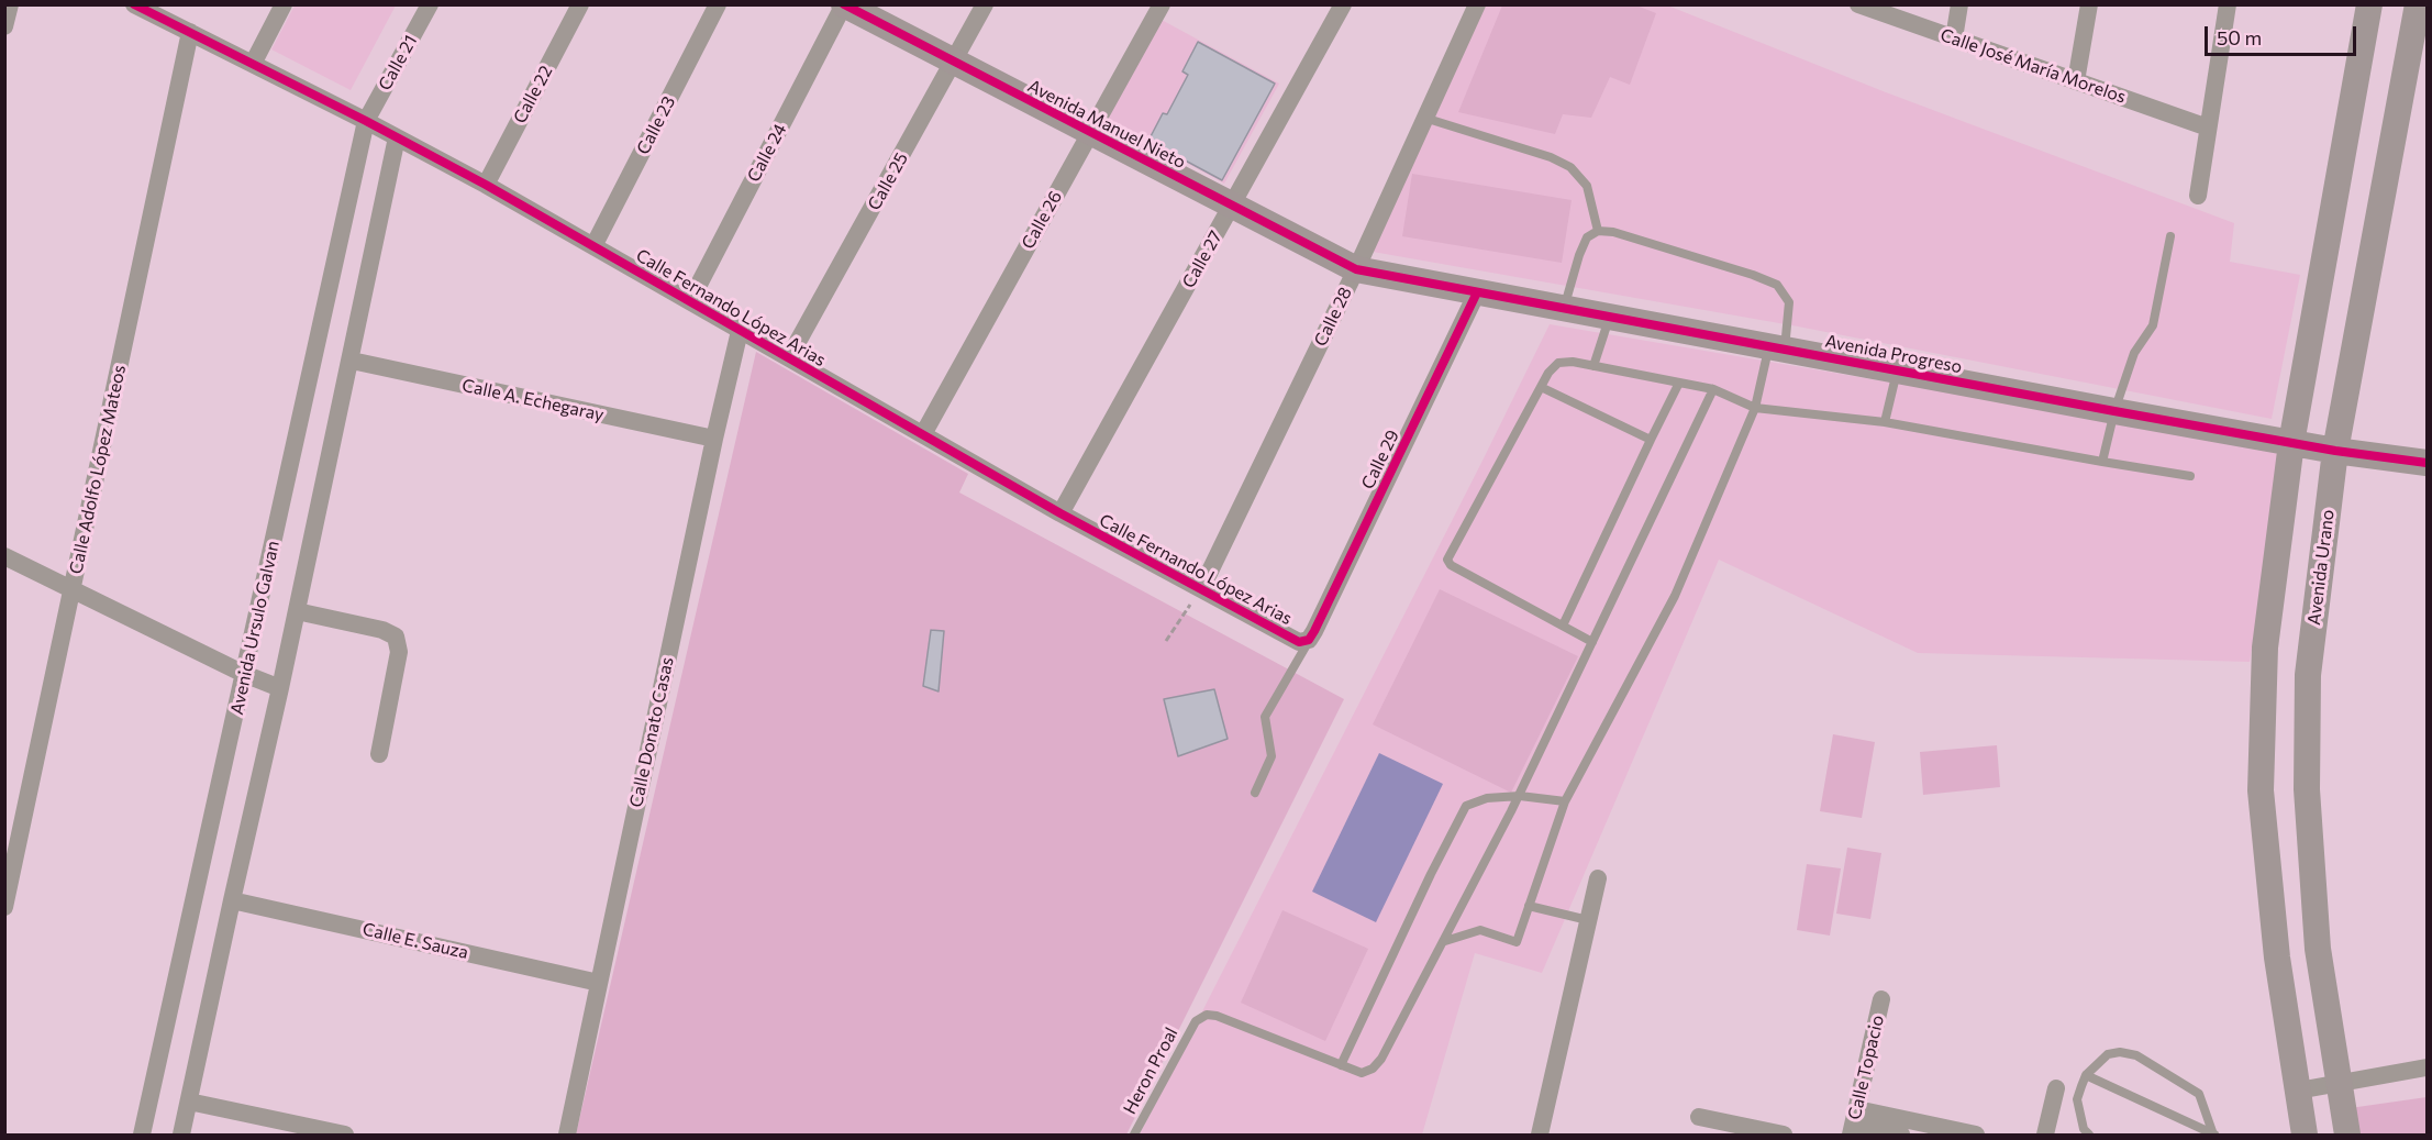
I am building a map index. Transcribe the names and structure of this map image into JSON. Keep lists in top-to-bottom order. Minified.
{"streets":{"main road":["Avenida Manuel Nieto","Avenida Progreso","Avenida Urano"],"street":["Calle 21","Calle José María Morelos","Calle 22","Calle 23","Calle 24","Calle 25","Calle 26","Calle 27","Calle Fernando López Arias","Calle 28","Calle A. Echegaray","Calle 29","Calle Adolfo López Mateos","Avenida Ursulo Galvan","Calle Donato Casas","Calle E. Sauza","Calle Topacio"],"lane":["Heron Proal"]},"crossings":[["Calle 21","Calle Fernando López Arias"],["Calle 21","Avenida Ursulo Galvan"],["Calle 22","Calle Fernando López Arias"],["Avenida Manuel Nieto","Calle 24"],["Avenida Manuel Nieto","Calle 25"],["Avenida Manuel Nieto","Calle 26"],["Avenida Manuel Nieto","Calle 27"],["Avenida Manuel Nieto","Calle 28"],["Avenida Manuel Nieto","Avenida Progreso"],["Calle 23","Calle Fernando López Arias"],["Calle 24","Calle Fernando López Arias"],["Calle 25","Calle Fernando López Arias"],["Calle 26","Calle Fernando López Arias"],["Calle 27","Calle Fernando López Arias"],["Calle Fernando López Arias","Calle 28"],["Calle Fernando López Arias","Calle 29"],["Calle Fernando López Arias","Calle Adolfo López Mateos"],["Calle Fernando López Arias","Avenida Ursulo Galvan"],["Calle Fernando López Arias","Calle Donato Casas"],["Calle 28","Avenida Progreso"],["Avenida Progreso","Calle 29"],["Avenida Progreso","Avenida Urano"],["Calle A. Echegaray","Avenida Ursulo Galvan"],["Calle A. Echegaray","Calle Donato Casas"],["Avenida Ursulo Galvan","Calle E. Sauza"],["Calle Donato Casas","Calle E. Sauza"]],"scale_bar":"50 m"}
